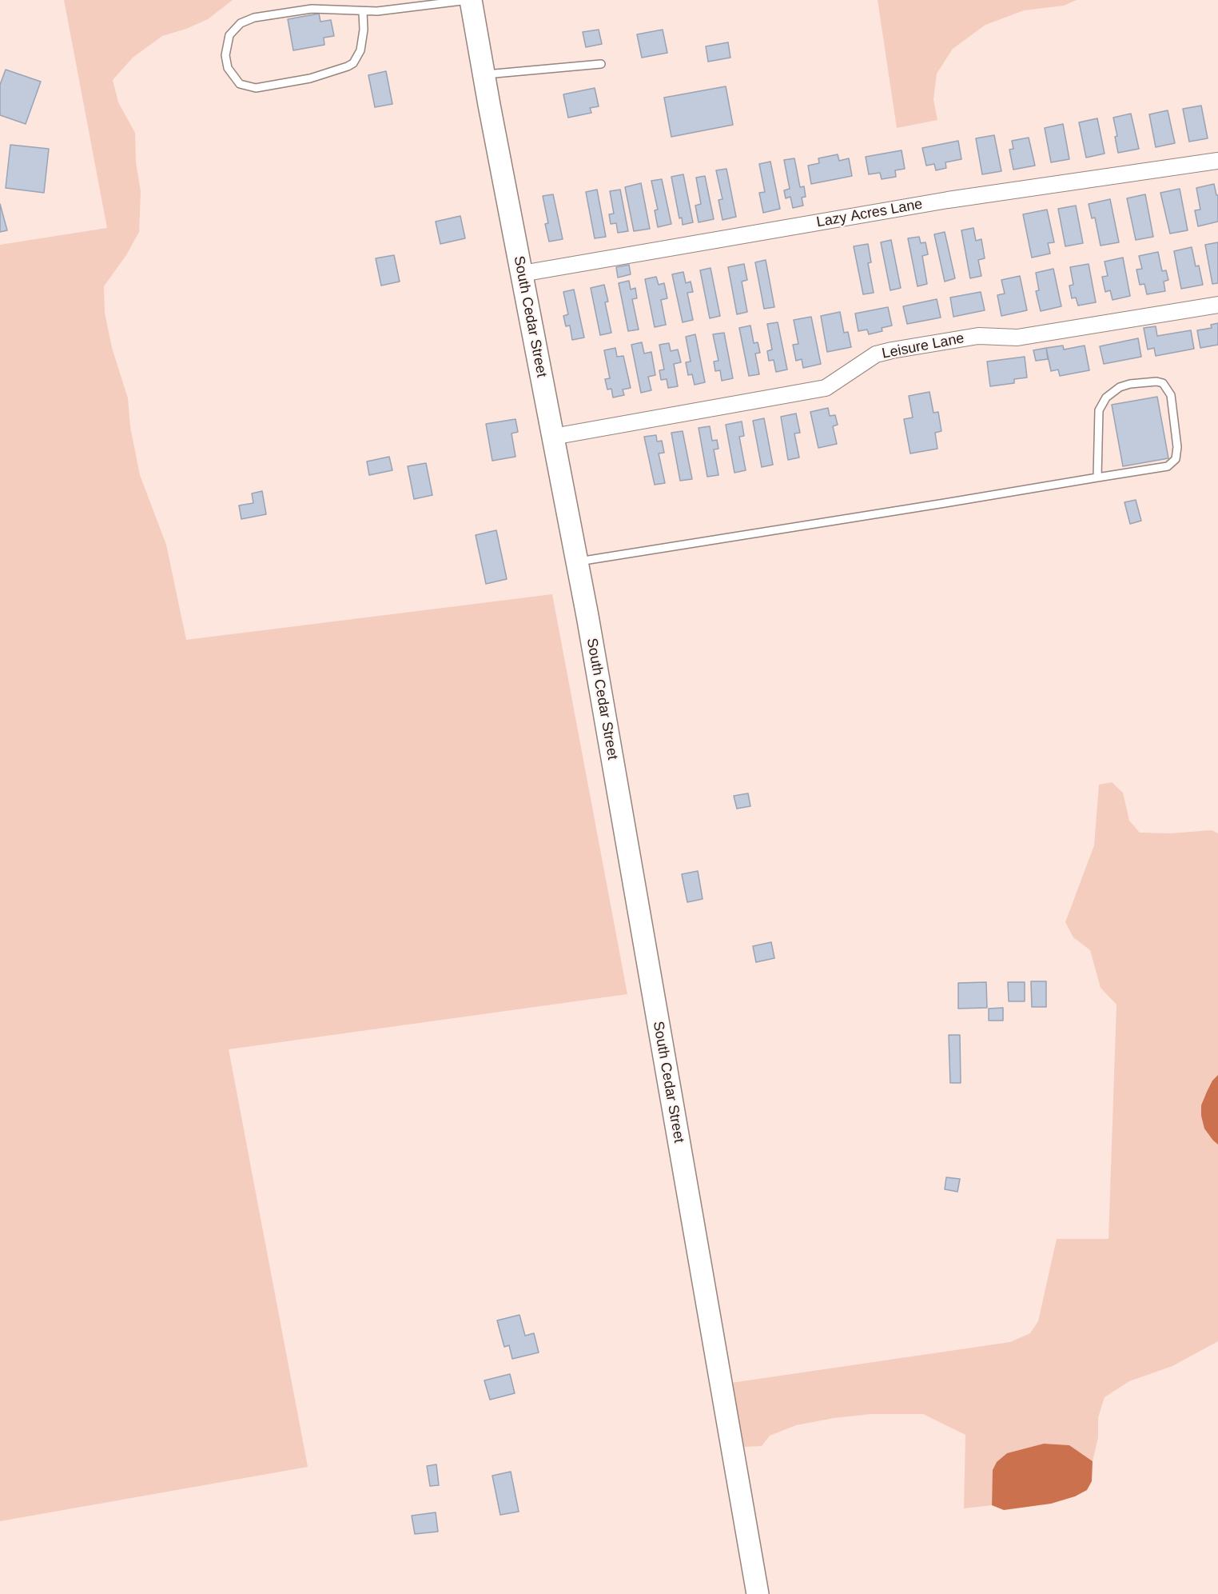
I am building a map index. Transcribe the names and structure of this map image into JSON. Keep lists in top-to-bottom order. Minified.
{"streets":{"main road":["South Cedar Street"],"street":["Lazy Acres Lane","Leisure Lane"]},"crossings":[["Lazy Acres Lane","South Cedar Street"],["South Cedar Street","Leisure Lane"]]}
